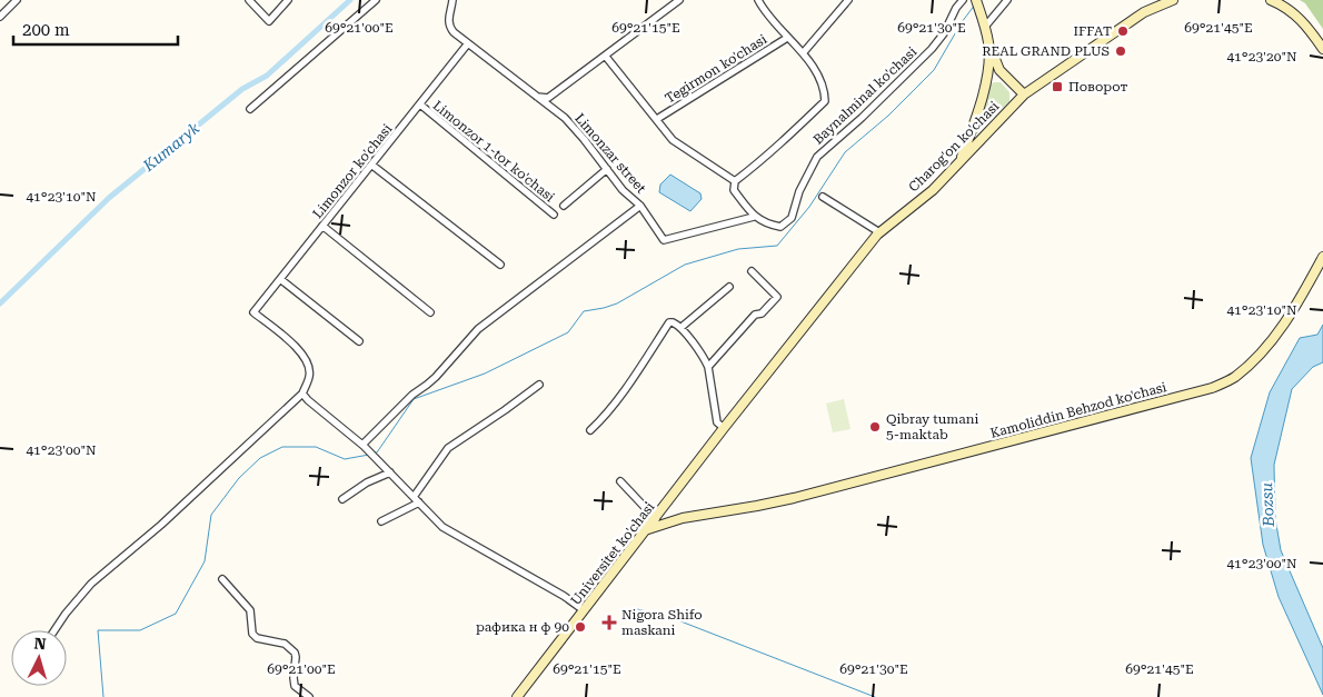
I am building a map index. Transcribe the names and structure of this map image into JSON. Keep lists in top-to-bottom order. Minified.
{"streets":{"main road":["Charog'on ko'chasi","Kamoliddin Behzod ko'chasi","Universitet ko'chasi"],"street":["Tegirmon ko'chasi","Baynalminal ko'chasi","Limonzor 1-tor ko'chasi","Limonzar street","Limonzor ko'chasi"]},"crossings":[["Tegirmon ko'chasi","Baynalminal ko'chasi"],["Baynalminal ko'chasi","Limonzar street"],["Charog'on ko'chasi","Universitet ko'chasi"],["Limonzor 1-tor ko'chasi","Limonzor ko'chasi"],["Limonzar street","Limonzor ko'chasi"],["Kamoliddin Behzod ko'chasi","Universitet ko'chasi"]],"water":["Kumaryk","Bozsu"],"places":{"other":["IFFAT","REAL GRAND PLUS","Qibray tumani 5-maktab","рафика н ф 90"],"transit":["Поворот"],"health":["Nigora Shifo maskani"]},"scale_bar":"200 m","north":"top","coordinates":["69°21'00\"E","69°21'15\"E","69°21'30\"E","69°21'45\"E","41°23'20\"N","41°23'10\"N","41°23'00\"N"]}
